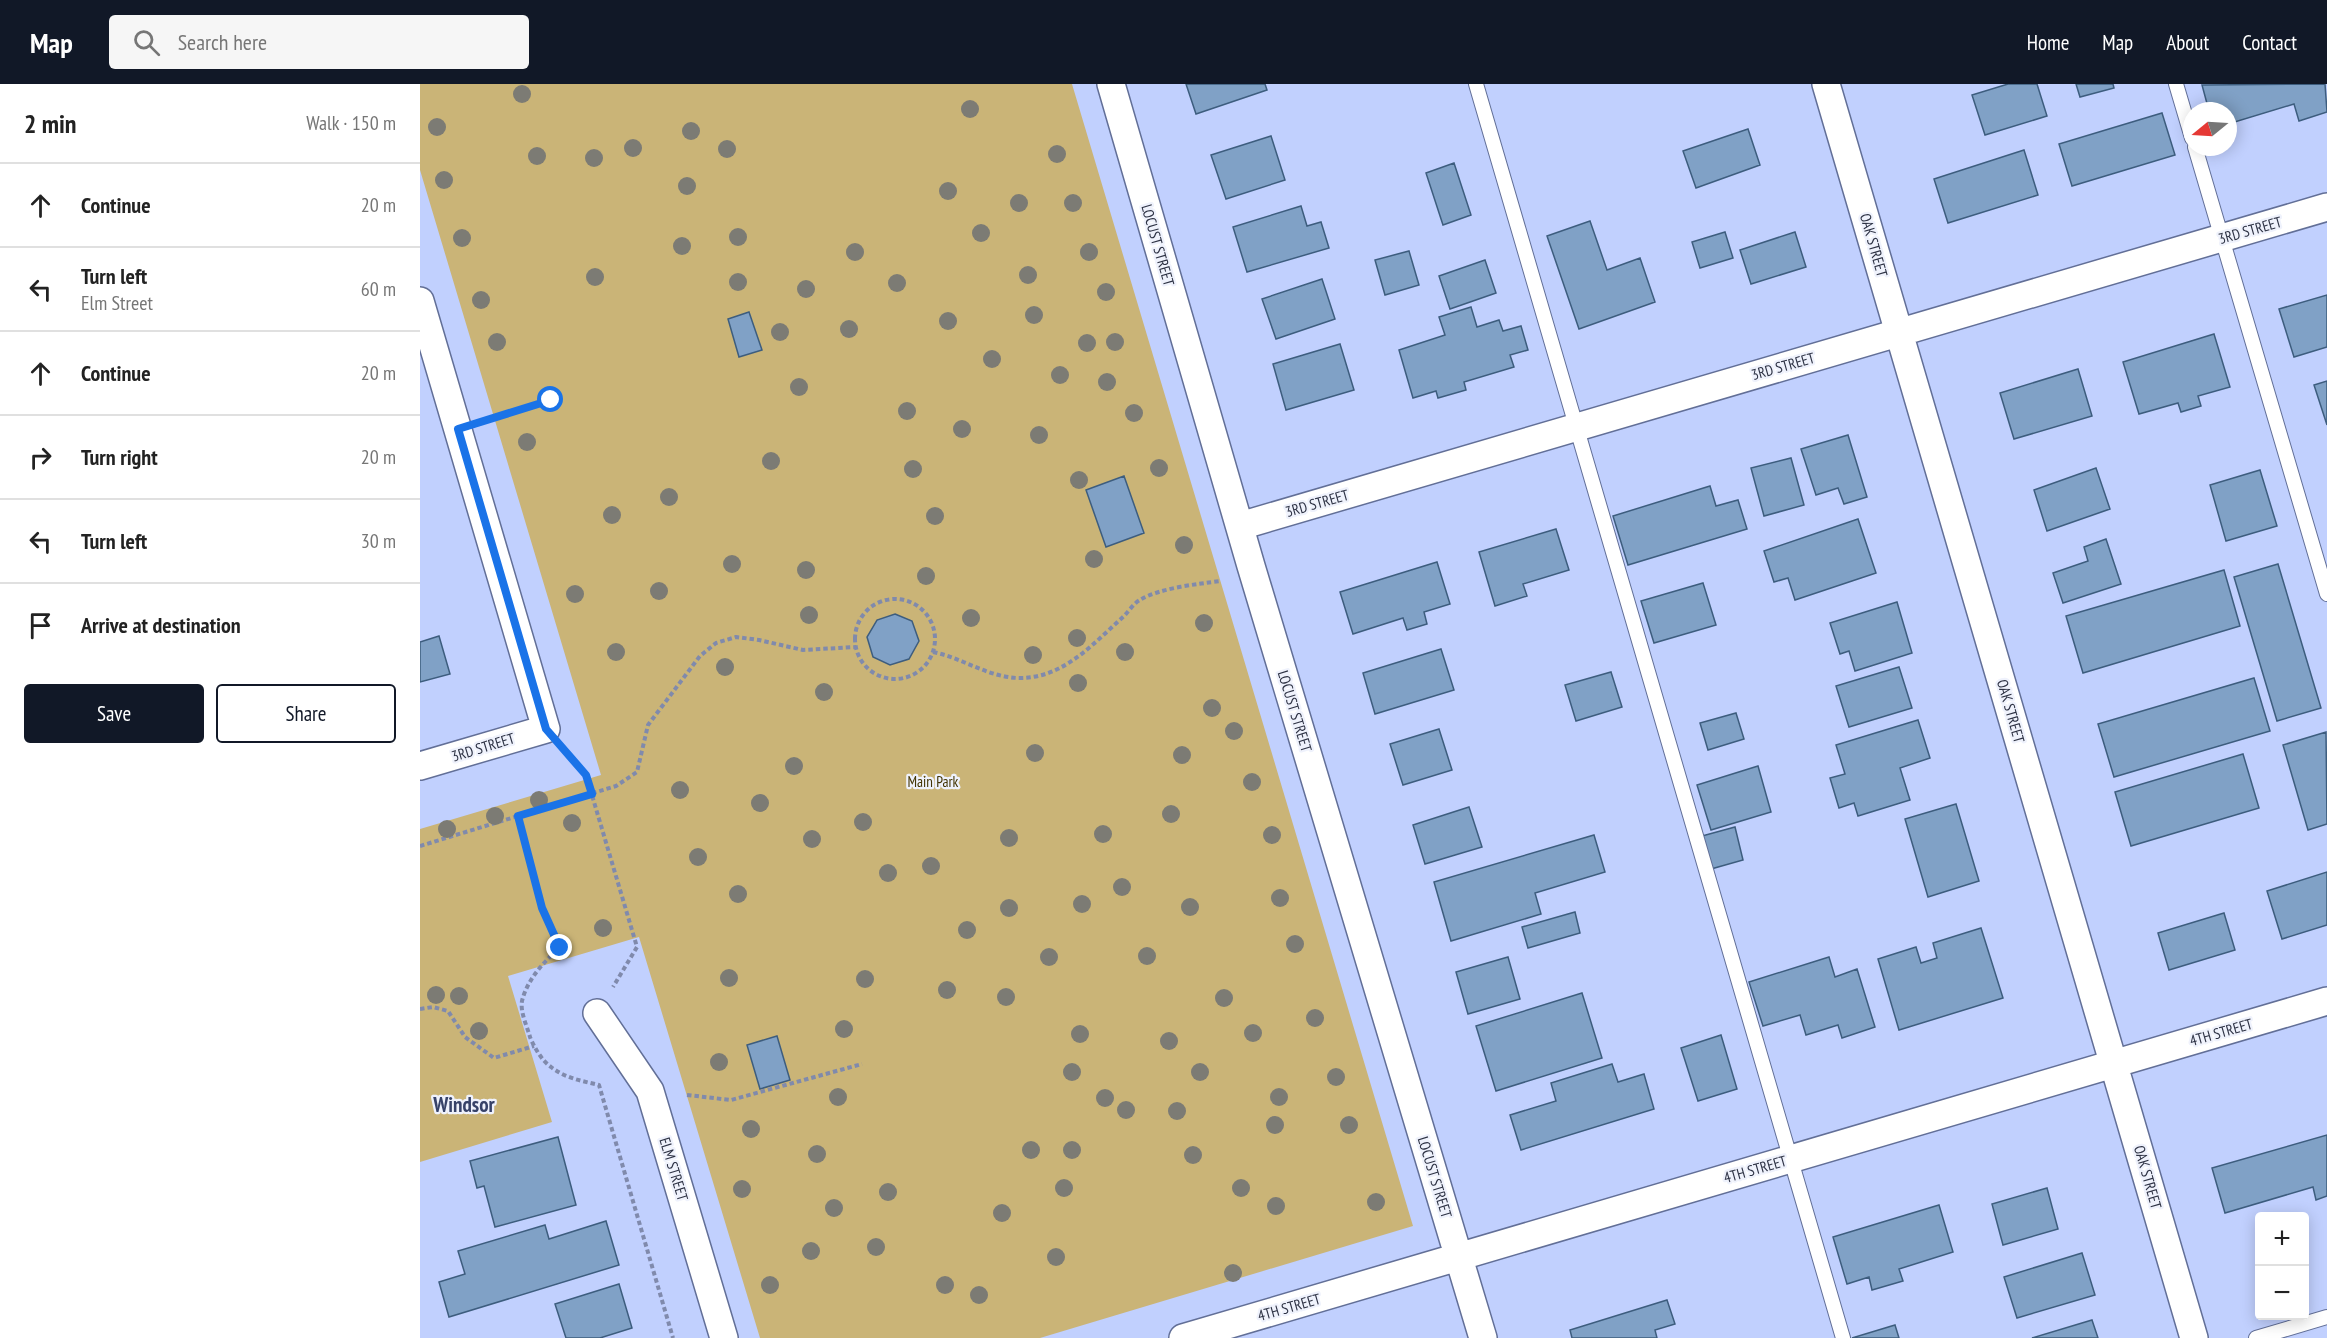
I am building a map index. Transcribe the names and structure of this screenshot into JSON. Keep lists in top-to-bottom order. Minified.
{"streets":{"street":["3RD STREET","LOCUST STREET","OAK STREET","4TH STREET","ELM STREET"]},"crossings":[["3RD STREET","LOCUST STREET"],["3RD STREET","OAK STREET"],["LOCUST STREET","4TH STREET"],["OAK STREET","4TH STREET"]],"districts":["Windsor"],"parks":["Main Park"],"north":"left","page":{"header":"Map","search":"Search here","nav":["Home","Map","About","Contact"],"heading":["2 min","Walk · 150 m"],"list":[["Continue","20 m"],["Turn left","Elm Street","60 m"],["Continue","20 m"],["Turn right","20 m"],["Turn left","30 m"],"Arrive at destination"],"buttons":["Save","Share"],"map_buttons":["+","−"]}}
